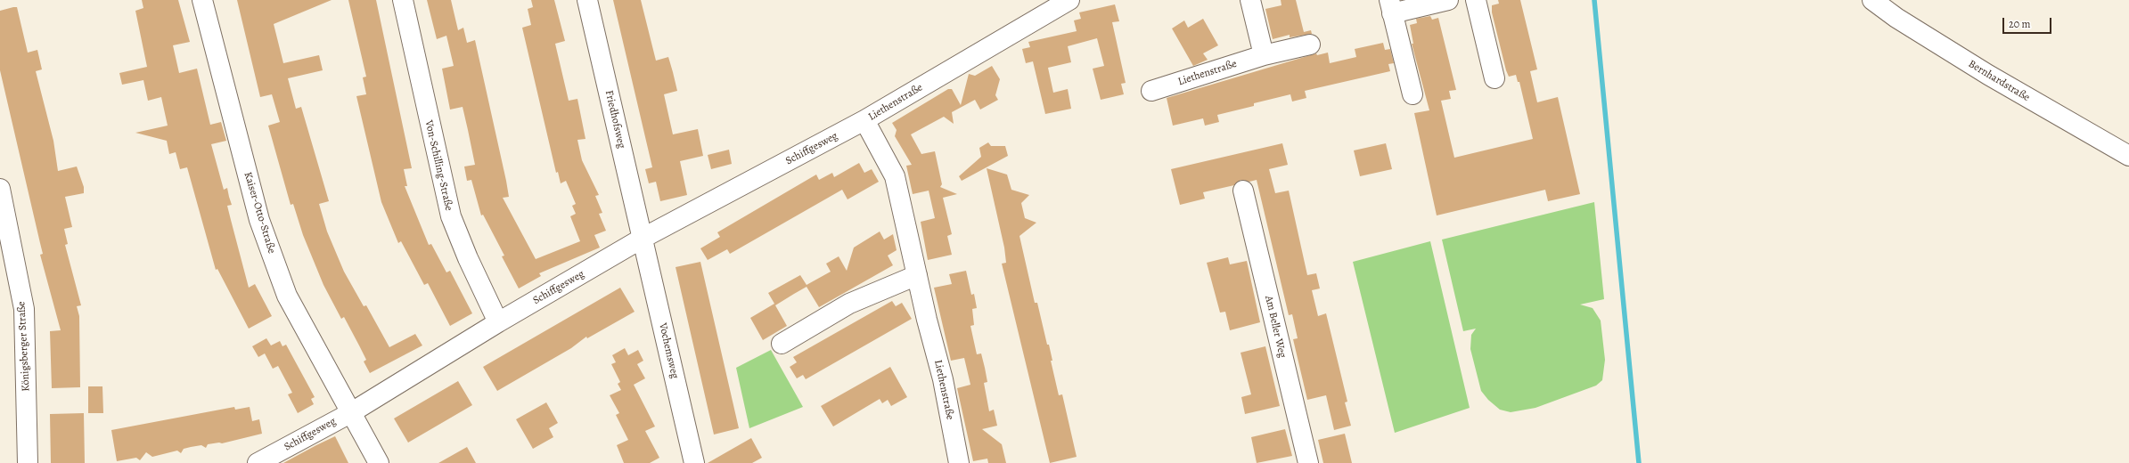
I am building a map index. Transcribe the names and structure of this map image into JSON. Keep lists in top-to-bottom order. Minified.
{"streets":{"street":["Liethenstraße","Bernhardstraße","Friedhofsweg","Schiffgesweg","Von-Schilling-Straße","Kaiser-Otto-Straße","Am Beller Weg","Königsberger Straße","Vochemsweg"]},"crossings":[["Liethenstraße","Schiffgesweg"],["Friedhofsweg","Schiffgesweg"],["Friedhofsweg","Vochemsweg"],["Schiffgesweg","Von-Schilling-Straße"],["Schiffgesweg","Kaiser-Otto-Straße"],["Schiffgesweg","Vochemsweg"]],"scale_bar":"20 m"}
